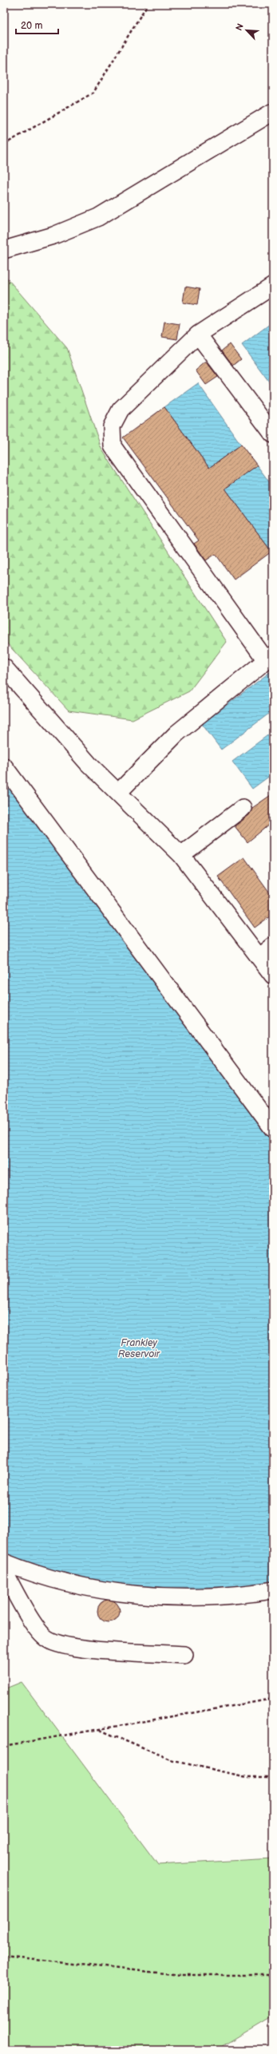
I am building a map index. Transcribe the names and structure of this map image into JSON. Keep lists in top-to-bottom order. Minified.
{"water":["Frankley Reservoir"],"scale_bar":"20 m","north":"top left"}
